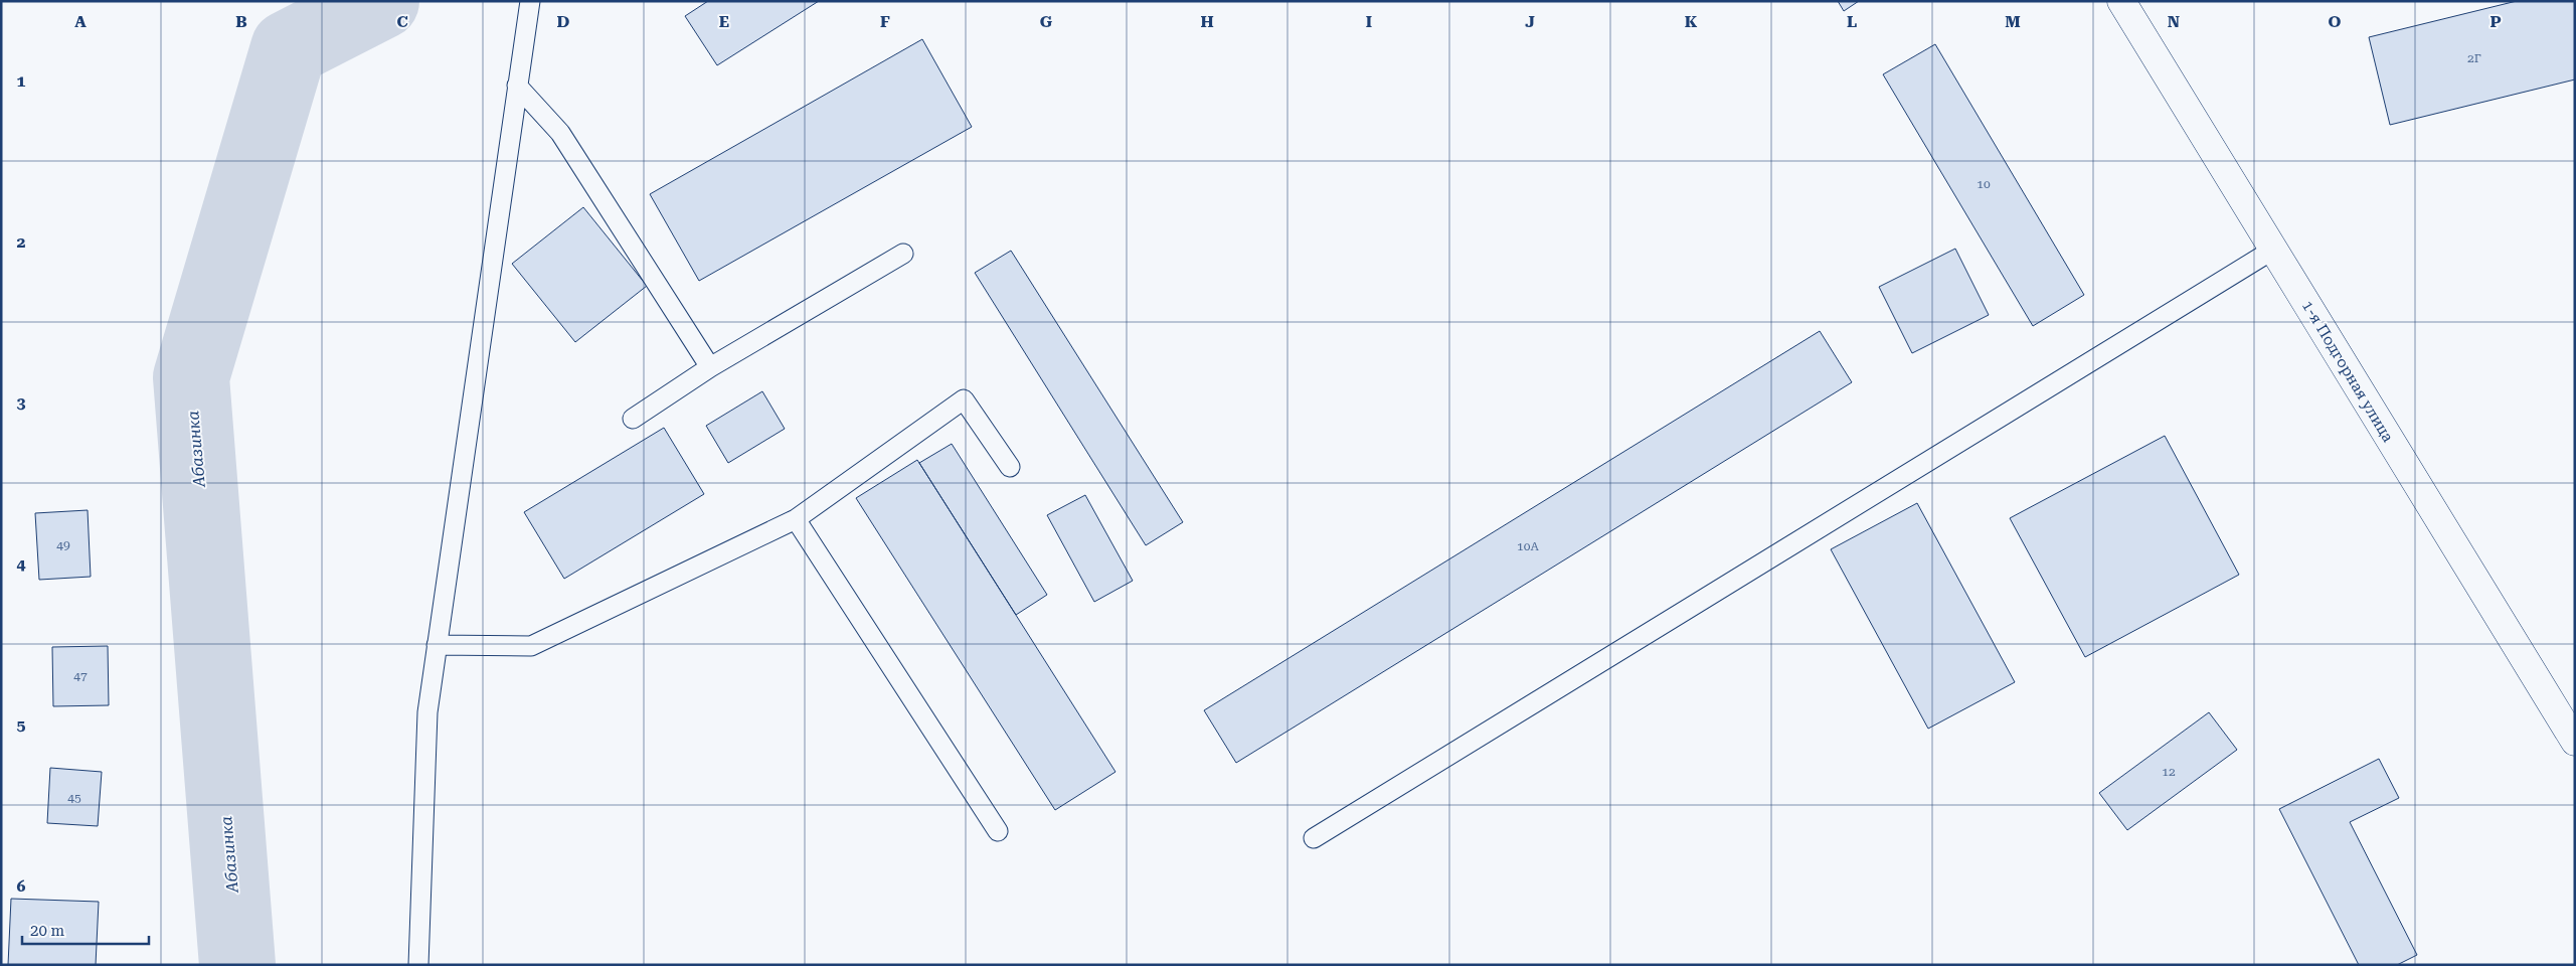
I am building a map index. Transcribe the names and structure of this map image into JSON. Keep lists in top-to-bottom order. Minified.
{"streets":{"street":["1-я Подгорная улица"]},"water":["Абазинка"],"house_numbers":["2Г","10","49","10А","47","12","45"],"scale_bar":"20 m","grid":{"columns":["A","B","C","D","E","F","G","H","I","J","K","L","M","N","O","P"],"rows":["1","2","3","4","5","6"]}}
